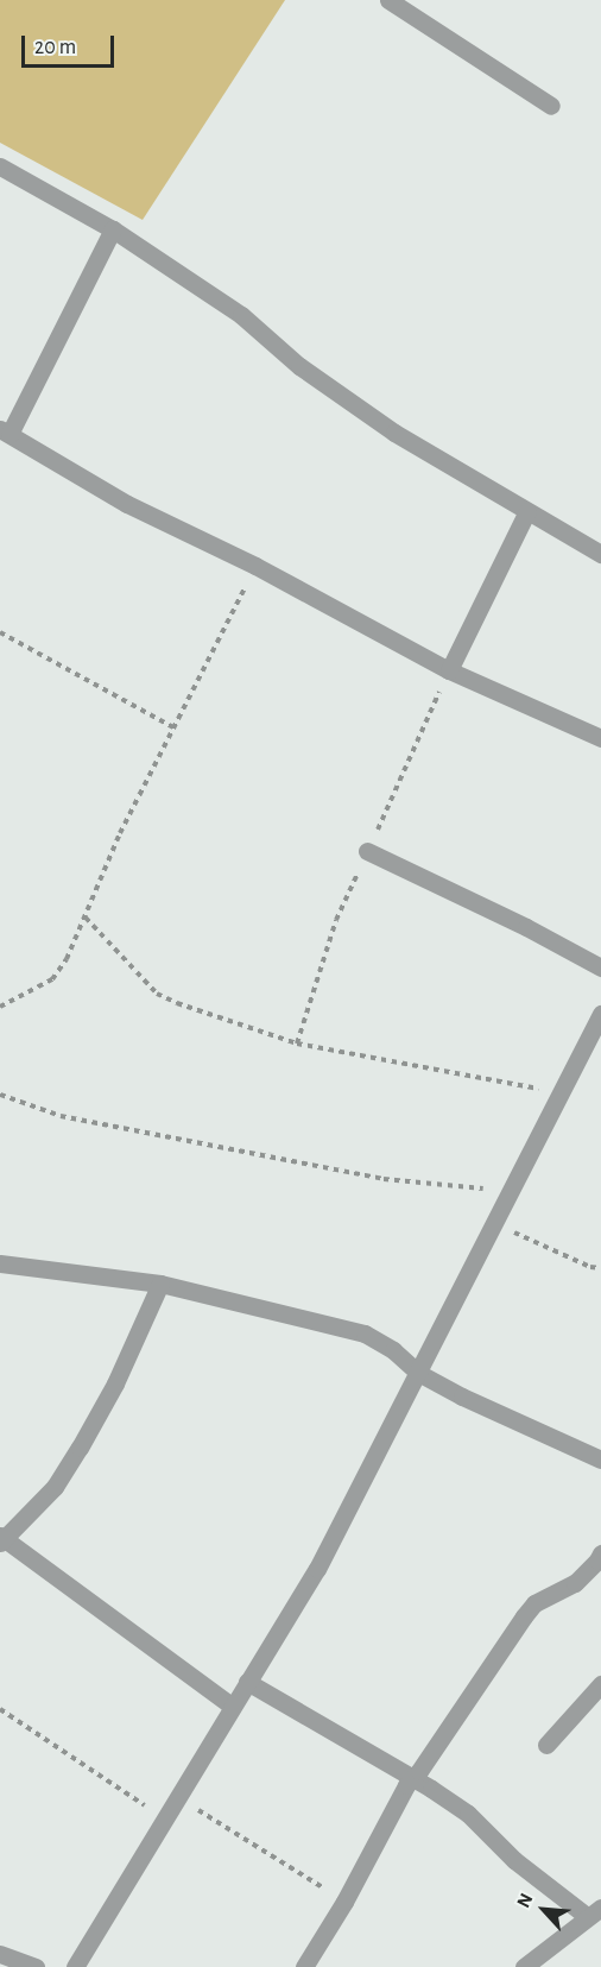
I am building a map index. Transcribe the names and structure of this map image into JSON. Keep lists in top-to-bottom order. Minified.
{"scale_bar":"20 m","north":"top left"}
